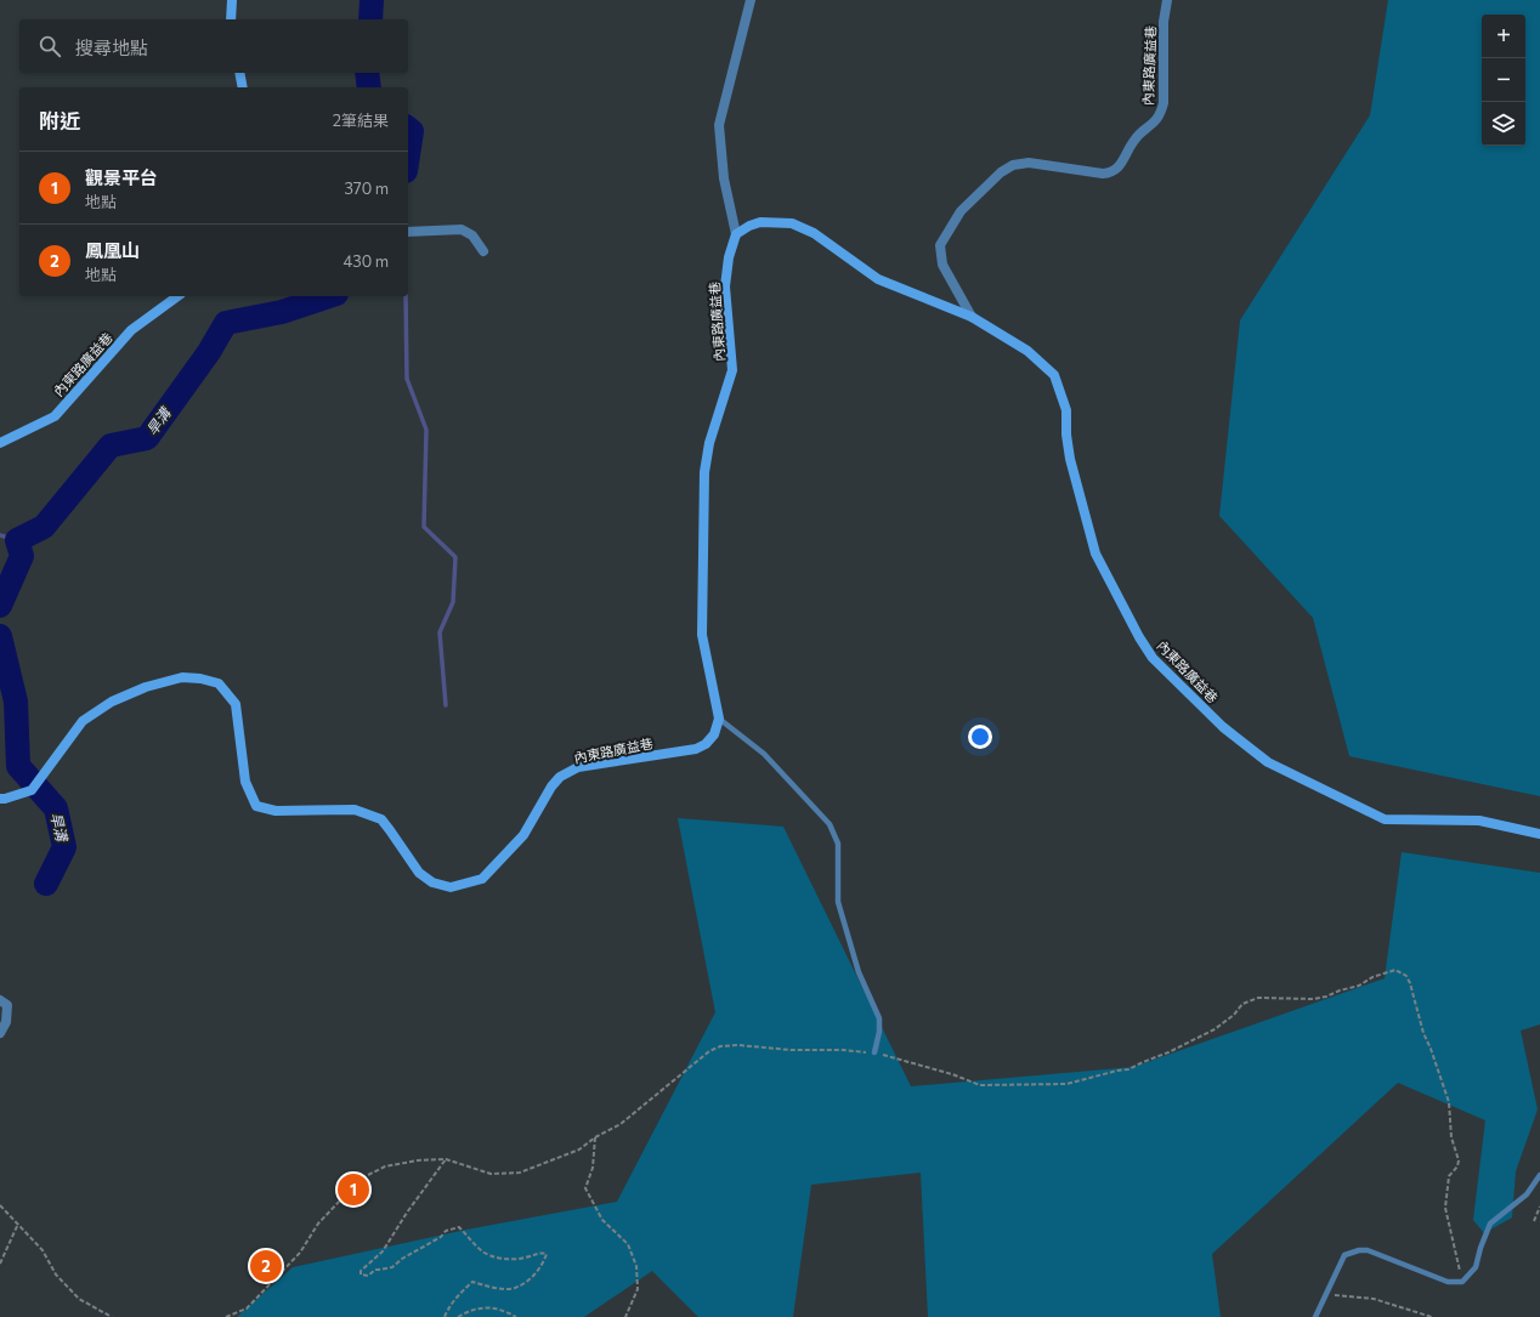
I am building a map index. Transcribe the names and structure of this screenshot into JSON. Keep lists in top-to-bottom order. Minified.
{"streets":{"street":["內東路廣益巷"]},"water":["旱溝"],"page":{"map_buttons":["+","−"],"search":"搜尋地點","heading":["附近","2筆結果"],"list":[{"mark":"1","name":"觀景平台","note":"地點","value":"370 m"},{"mark":"2","name":"鳳凰山","note":"地點","value":"430 m"}],"pins":["1","2"]}}
